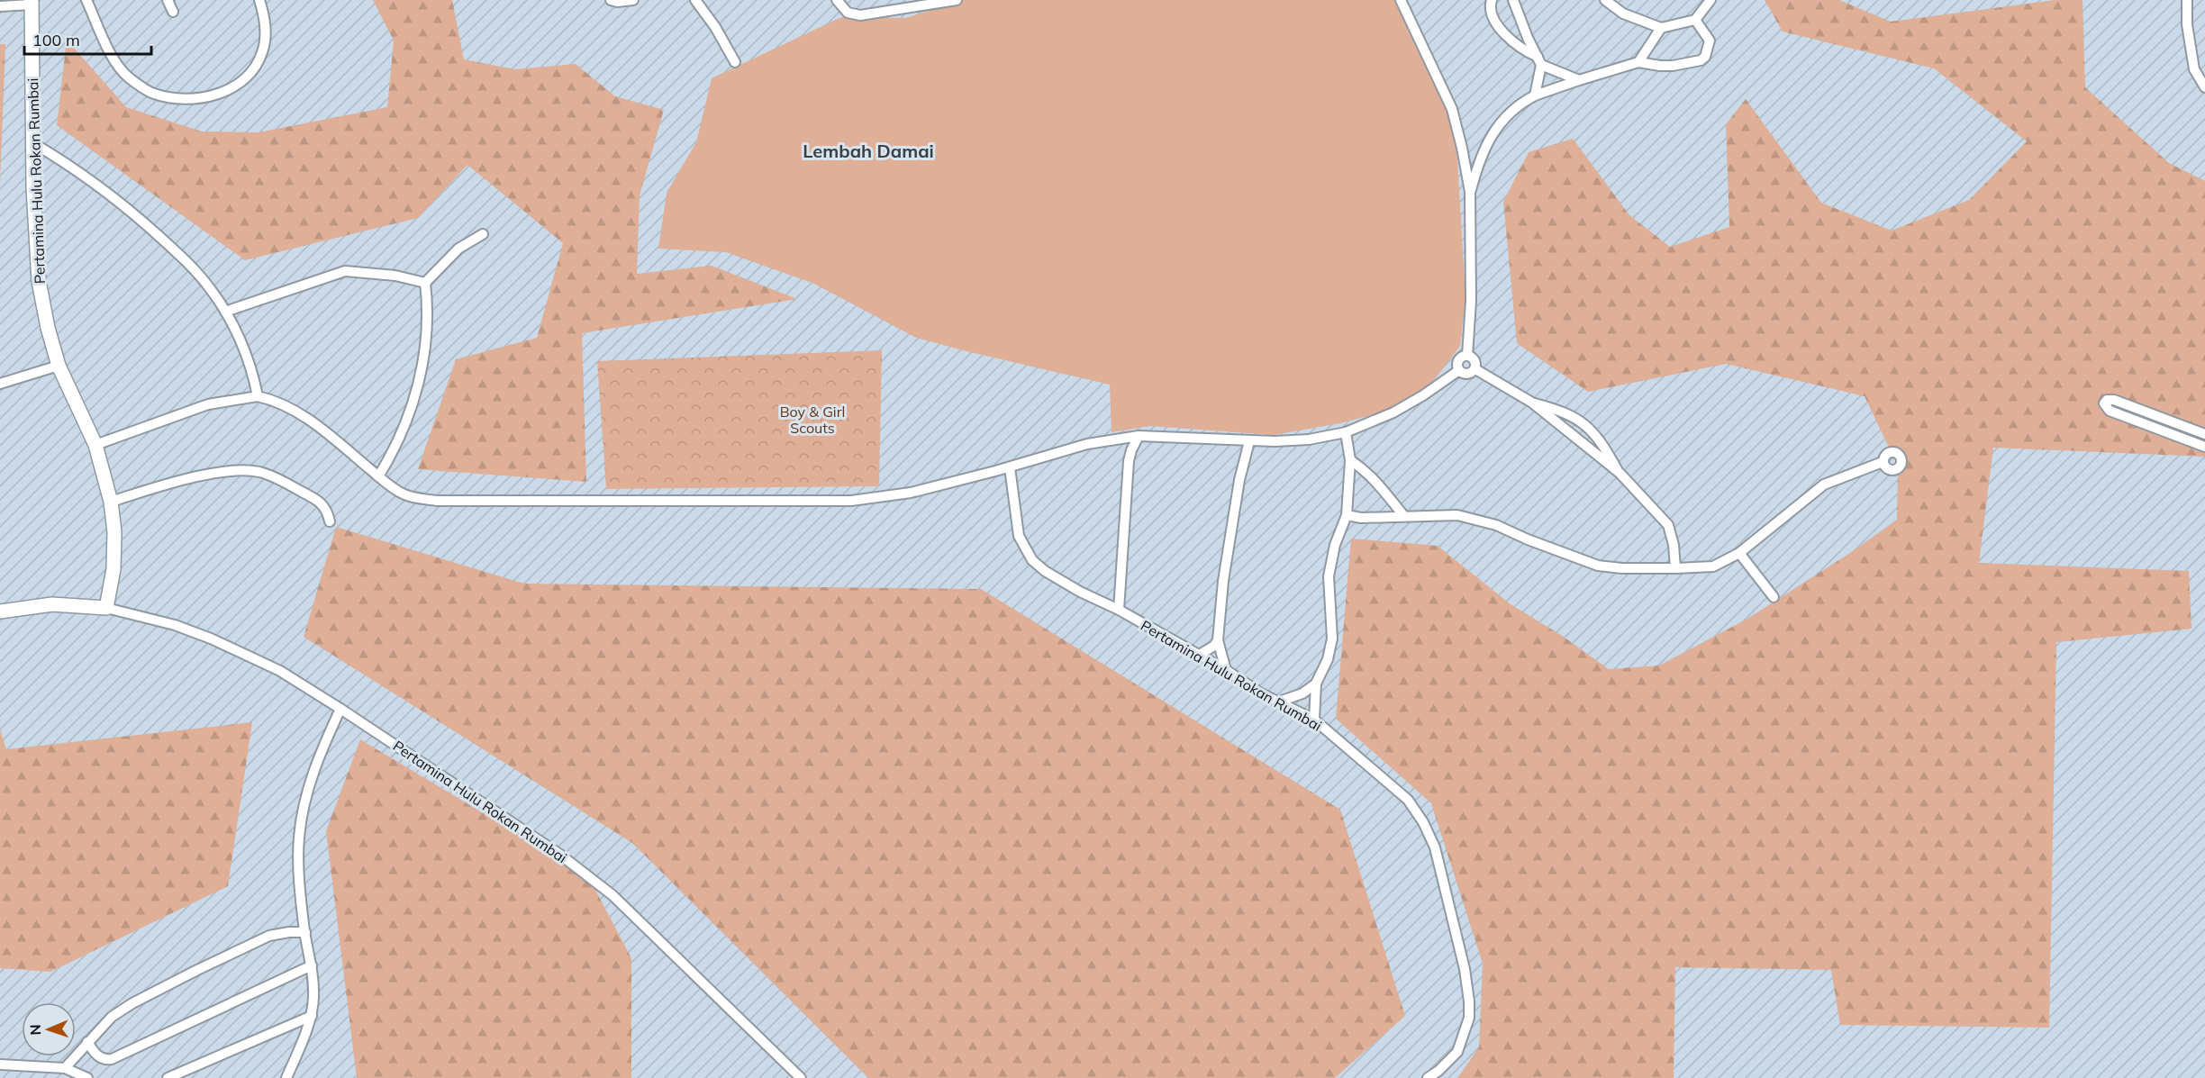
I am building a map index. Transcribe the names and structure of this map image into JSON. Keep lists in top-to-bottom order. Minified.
{"streets":{"street":["Pertamina Hulu Rokan Rumbai"]},"districts":["Lembah Damai"],"parks":["Boy & Girl Scouts"],"scale_bar":"100 m","north":"left"}
